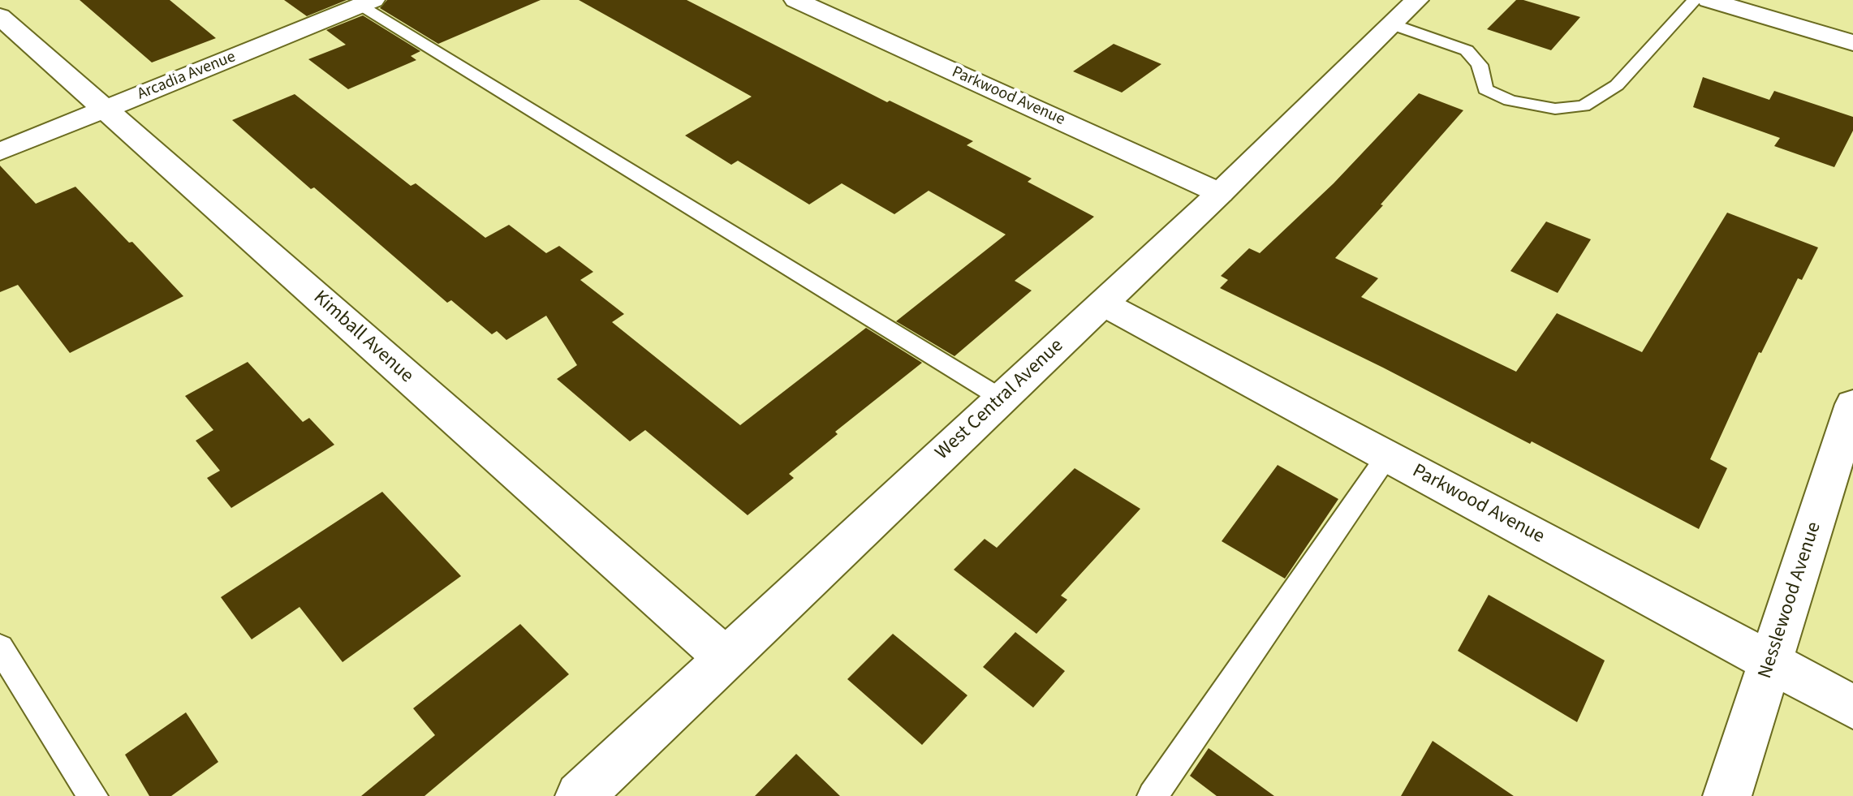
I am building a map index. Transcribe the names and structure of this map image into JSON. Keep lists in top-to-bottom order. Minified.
{"streets":{"street":["Arcadia Avenue","Parkwood Avenue","Kimball Avenue","West Central Avenue","Nesslewood Avenue"]},"crossings":[["Arcadia Avenue","Kimball Avenue"],["Parkwood Avenue","West Central Avenue"],["Parkwood Avenue","Nesslewood Avenue"],["Kimball Avenue","West Central Avenue"]]}
